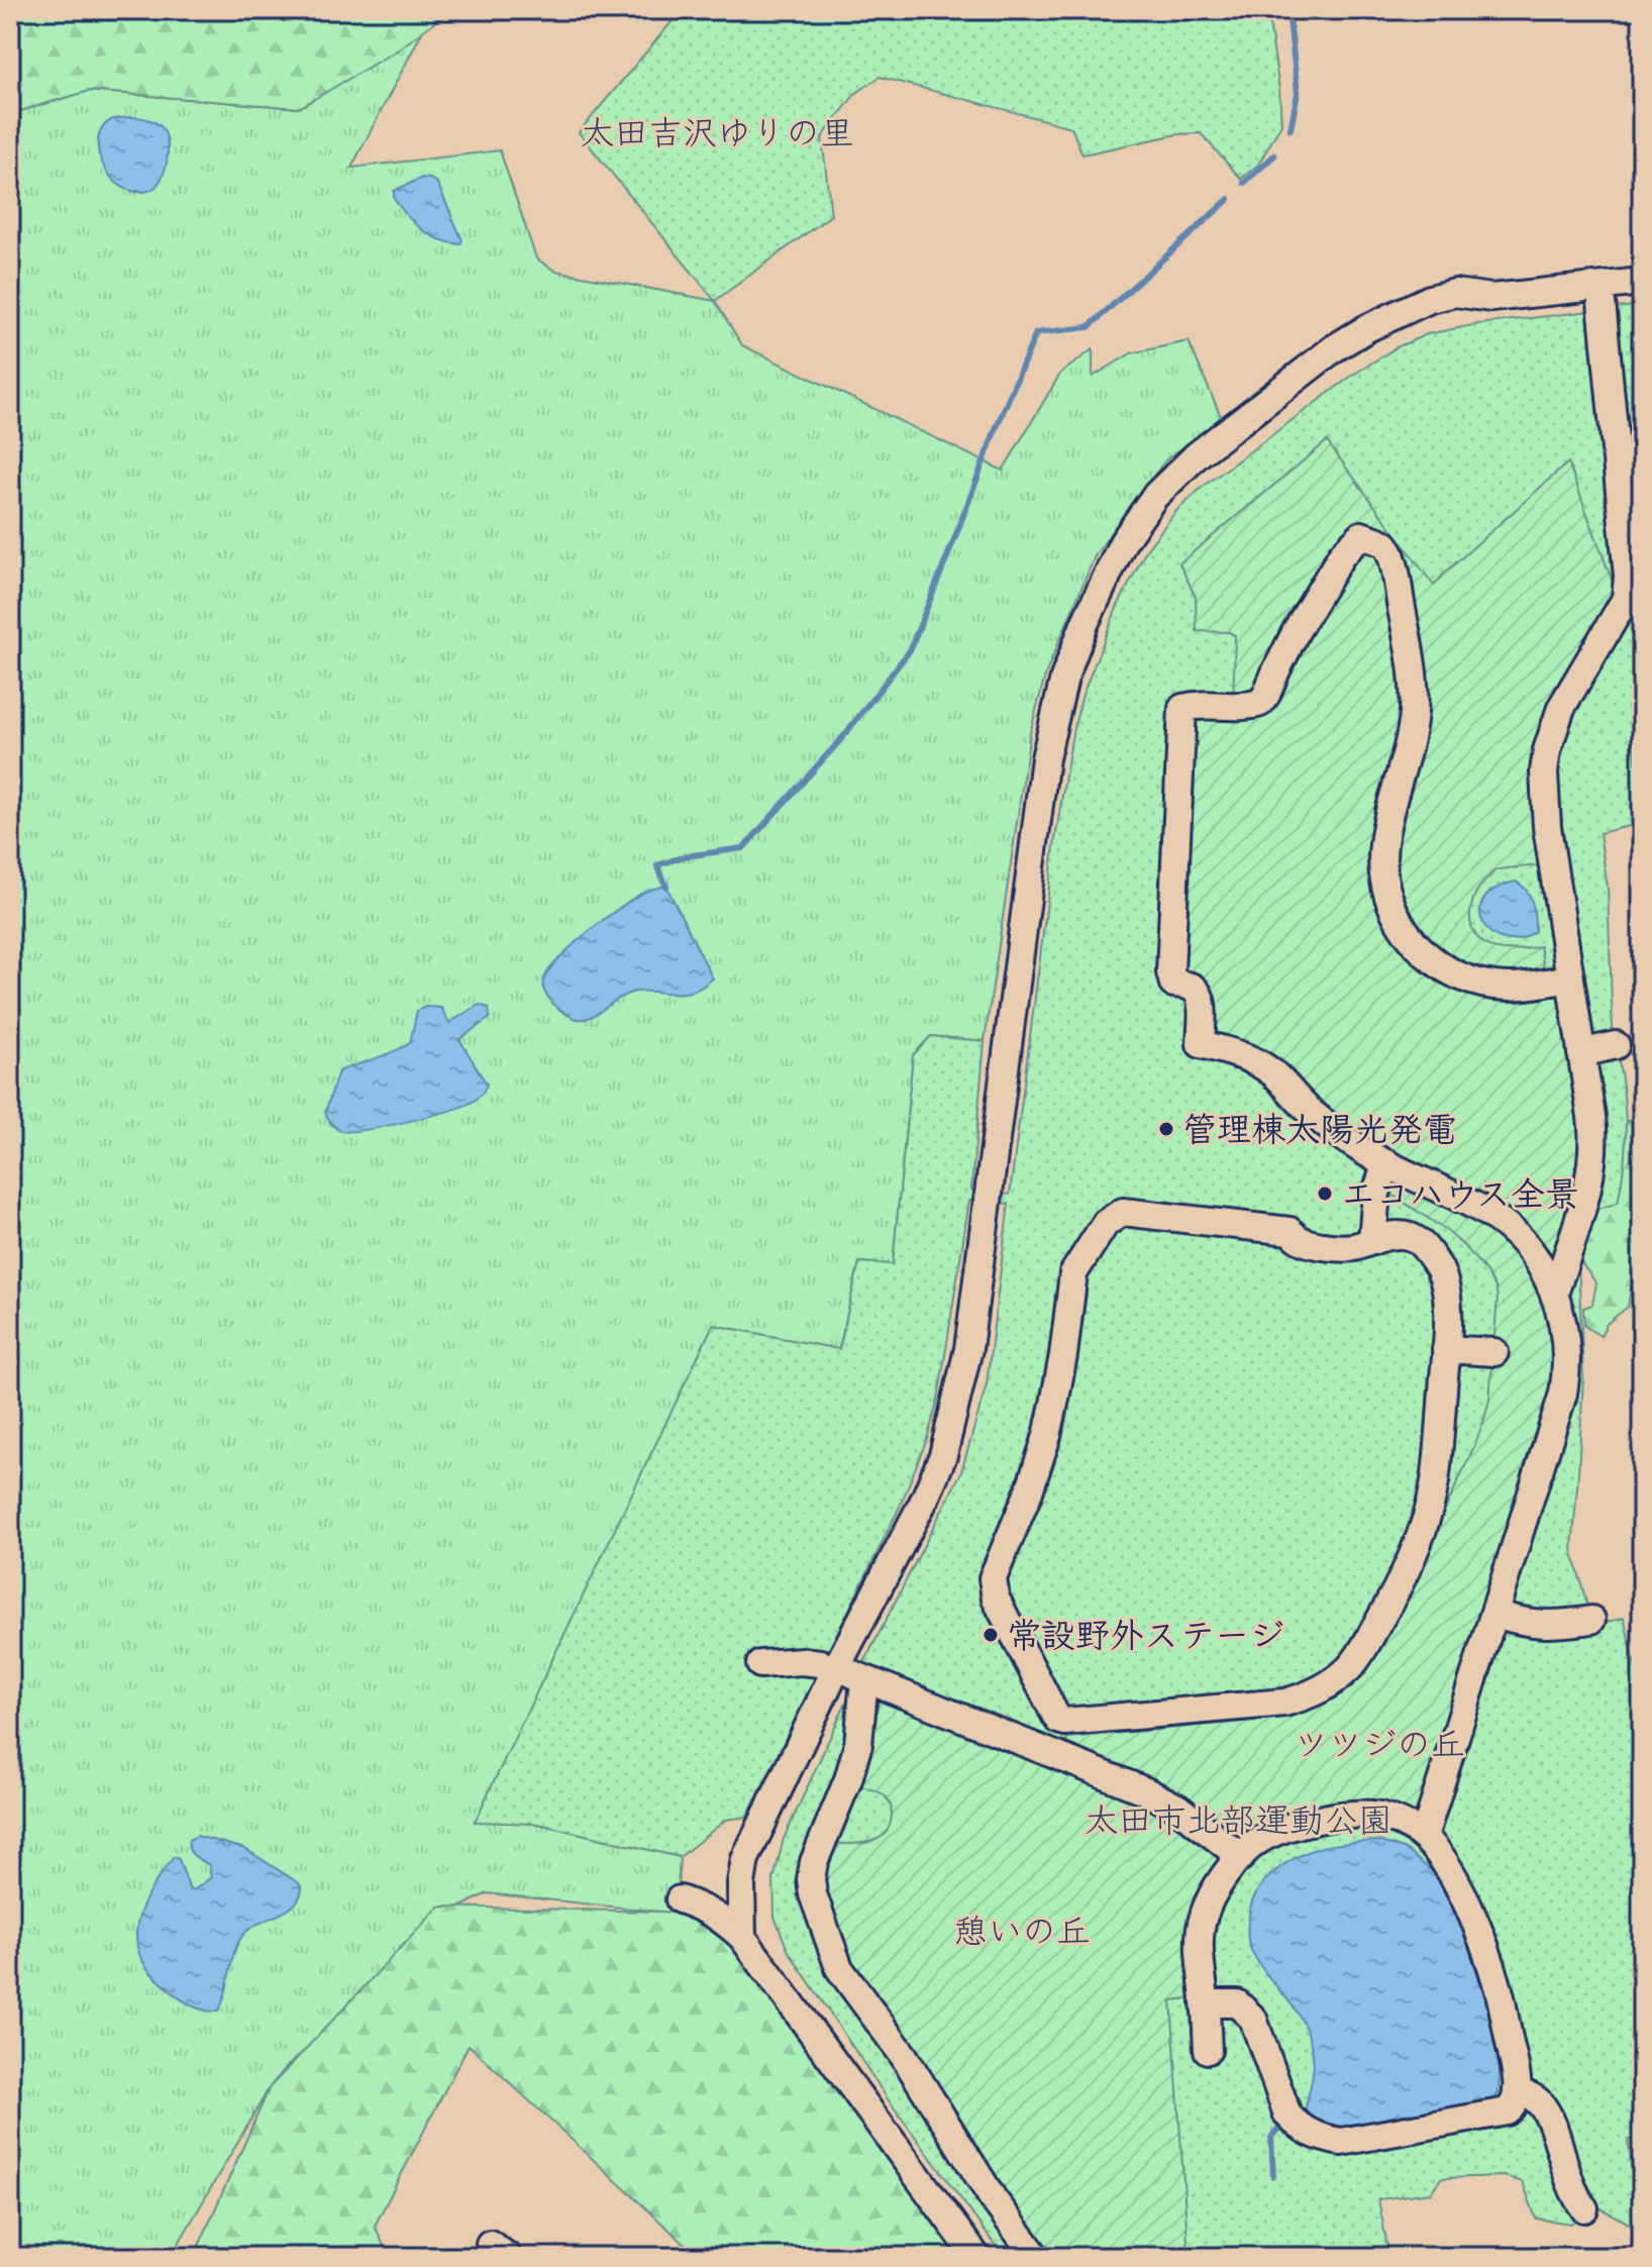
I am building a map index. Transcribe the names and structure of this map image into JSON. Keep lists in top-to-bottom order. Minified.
{"parks":["太田吉沢ゆりの里","ツツジの丘","太田市北部運動公園","憩いの丘"],"places":["管理棟太陽光発電","エコハウス全景","常設野外ステージ"]}
